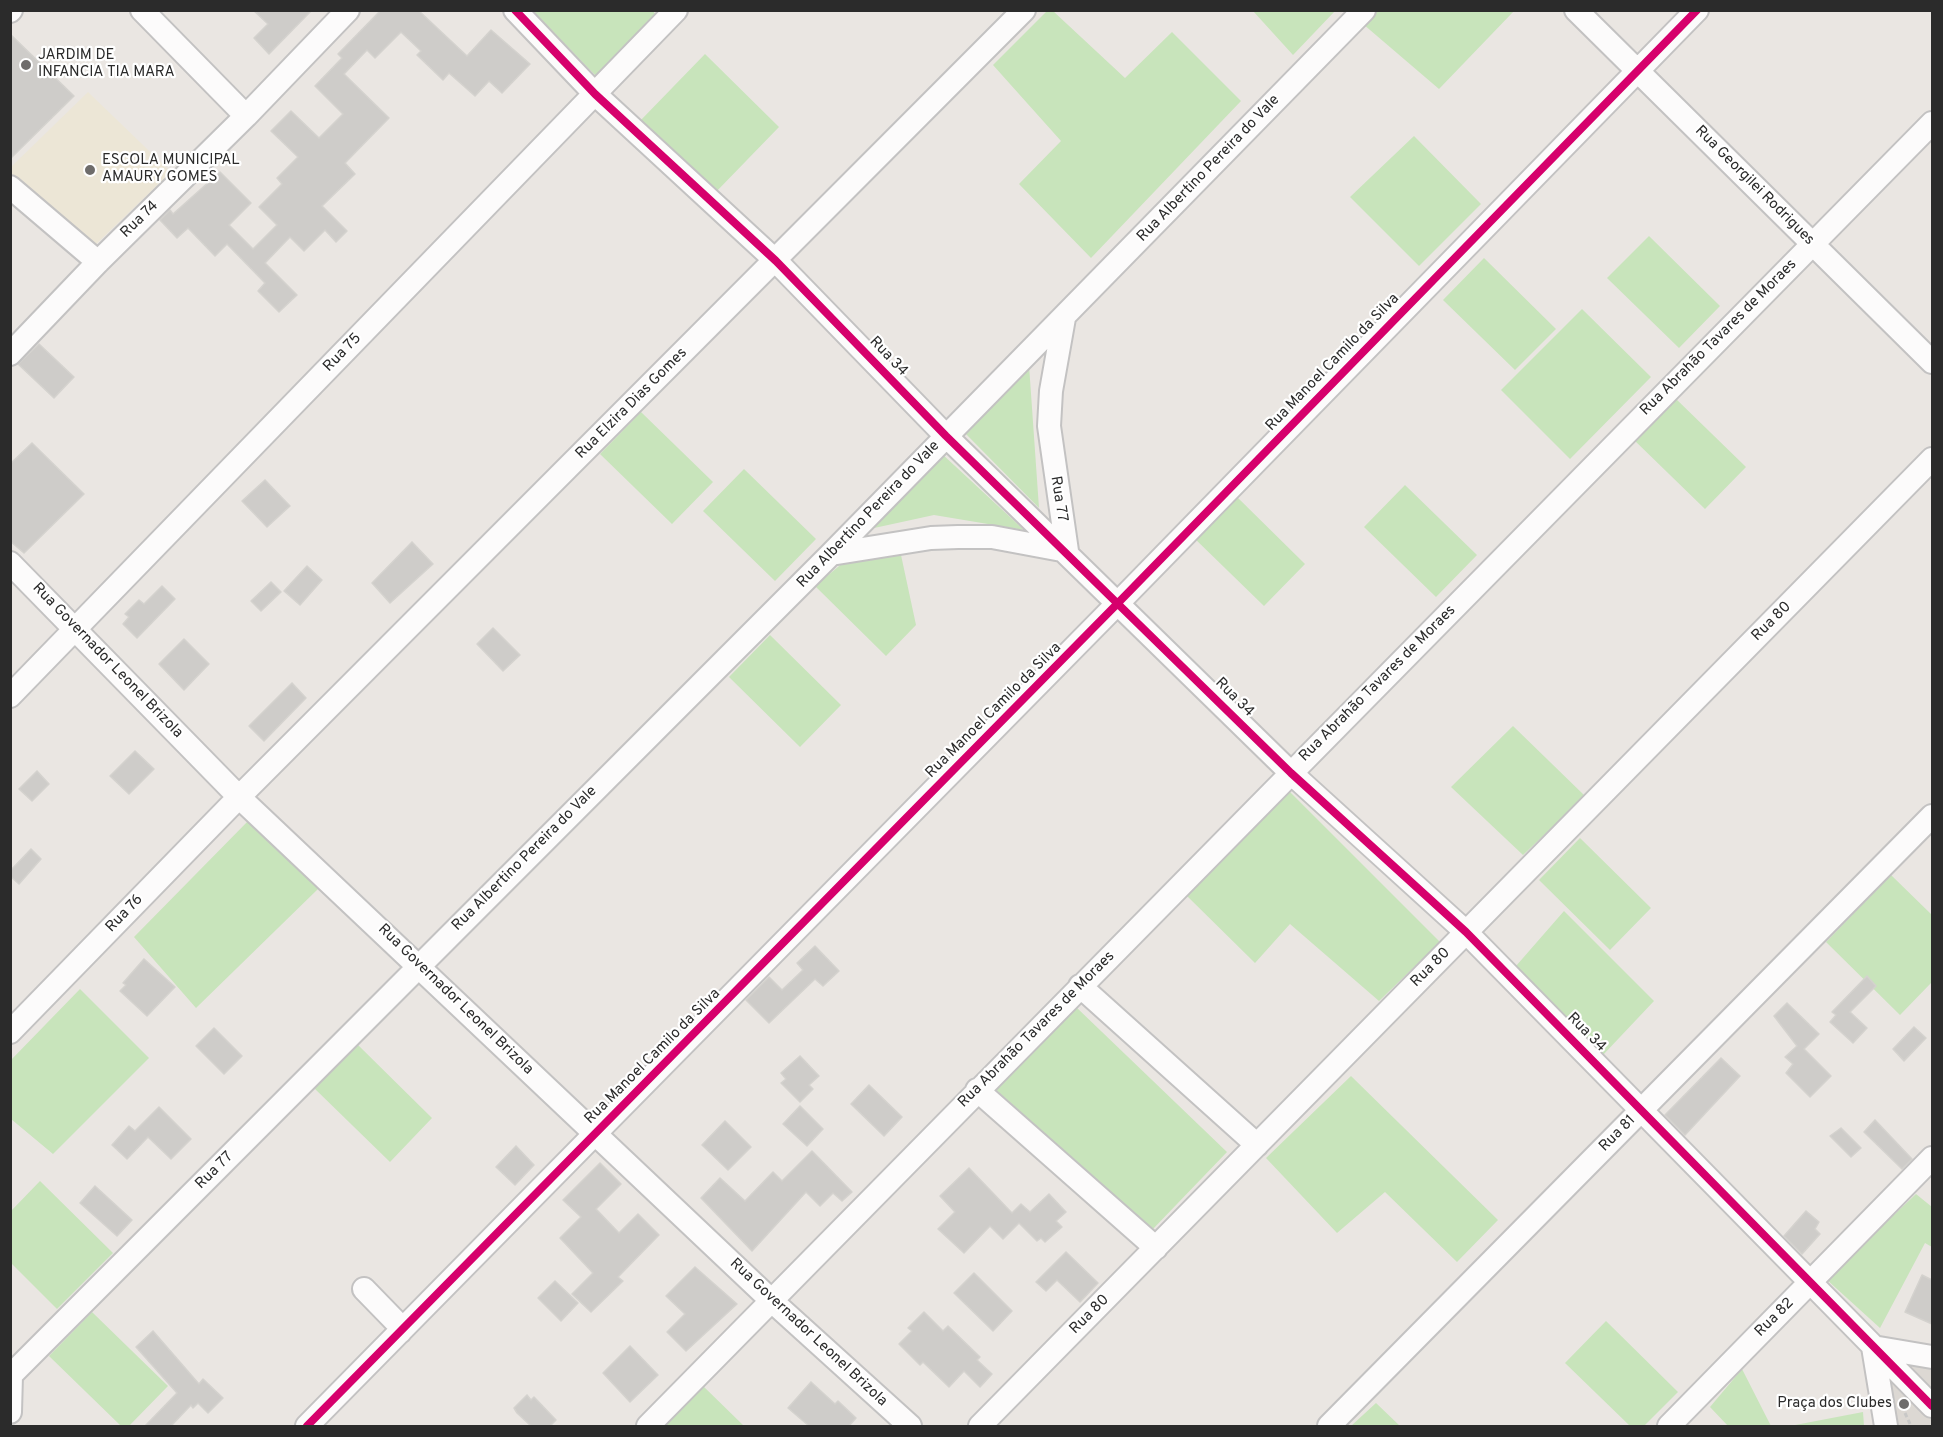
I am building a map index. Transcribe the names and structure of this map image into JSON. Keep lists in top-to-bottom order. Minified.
{"streets":{"street":["Rua Albertino Pereira do Vale","Rua Georgilei Rodrigues","Rua 74","Rua Abrahão Tavares de Moraes","Rua 75","Rua 34","Rua Manoel Camilo da Silva","Rua Elzira Dias Gomes","Rua 77","Rua 80","Rua Governador Leonel Brizola","Rua 76","Rua 81","Rua 82"]},"crossings":[["Rua Albertino Pereira do Vale","Rua 34"],["Rua Albertino Pereira do Vale","Rua 77"],["Rua Albertino Pereira do Vale","Rua Governador Leonel Brizola"],["Rua Georgilei Rodrigues","Rua Abrahão Tavares de Moraes"],["Rua Georgilei Rodrigues","Rua Manoel Camilo da Silva"],["Rua Abrahão Tavares de Moraes","Rua 34"],["Rua Abrahão Tavares de Moraes","Rua Governador Leonel Brizola"],["Rua 75","Rua 34"],["Rua 75","Rua Governador Leonel Brizola"],["Rua 34","Rua Manoel Camilo da Silva"],["Rua 34","Rua Elzira Dias Gomes"],["Rua 34","Rua 77"],["Rua 34","Rua 80"],["Rua 34","Rua 81"],["Rua 34","Rua 82"],["Rua Manoel Camilo da Silva","Rua Governador Leonel Brizola"],["Rua Elzira Dias Gomes","Rua Governador Leonel Brizola"],["Rua Elzira Dias Gomes","Rua 76"],["Rua 77","Rua Governador Leonel Brizola"],["Rua Governador Leonel Brizola","Rua 76"]],"places":["JARDIM DE INFANCIA TIA MARA","ESCOLA MUNICIPAL AMAURY GOMES","Praça dos Clubes"]}
